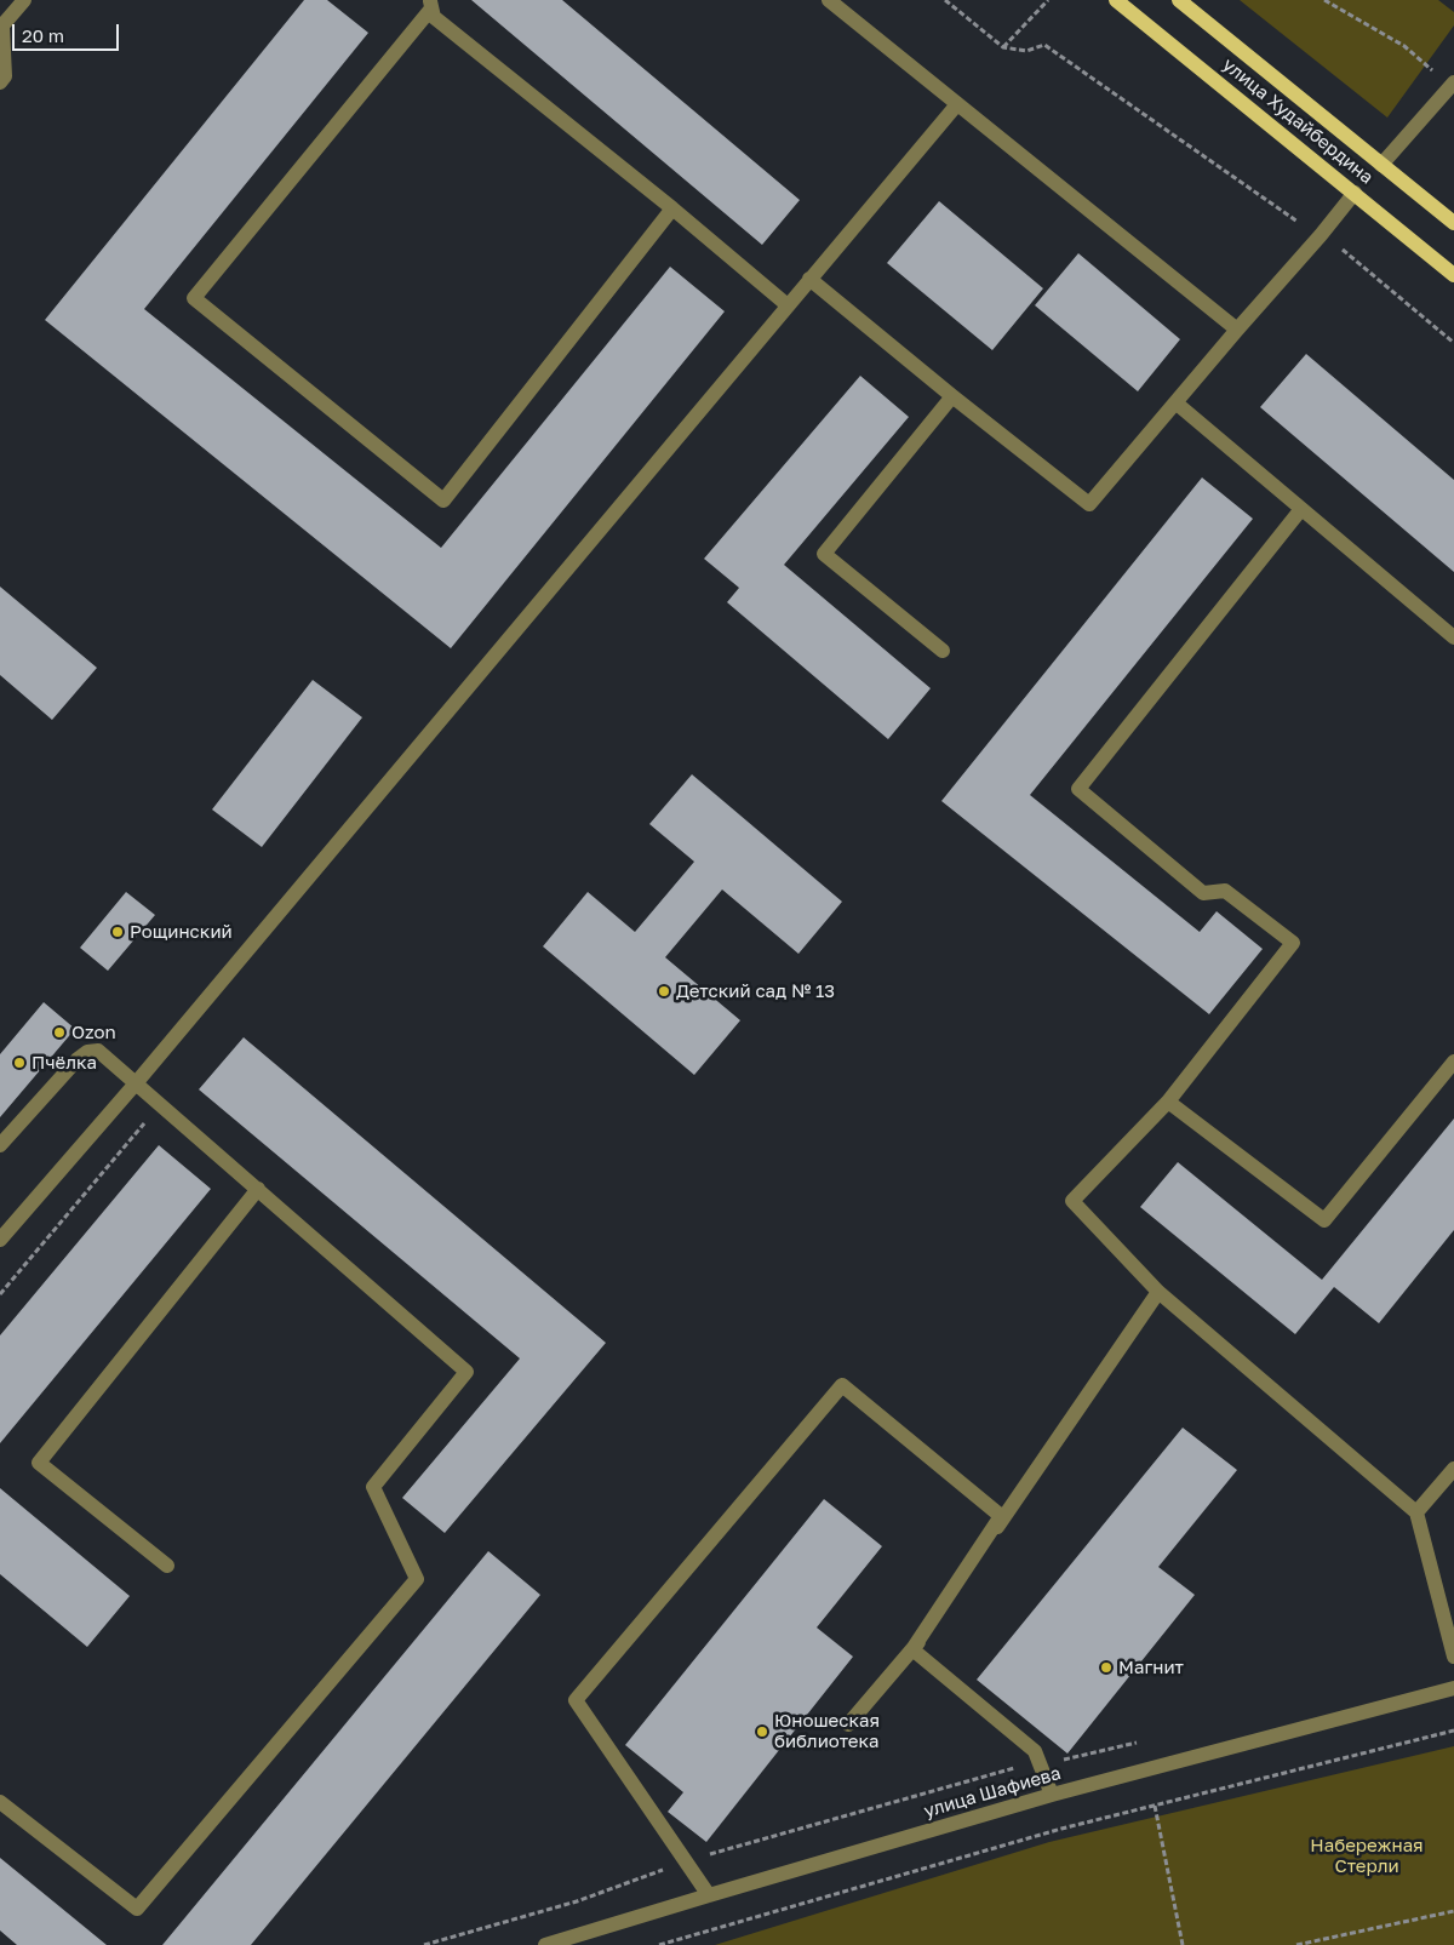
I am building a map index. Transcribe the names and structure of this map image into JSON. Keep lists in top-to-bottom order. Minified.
{"streets":{"main road":["улица Худайбердина"],"street":["улица Шафиева"]},"parks":["Набережная Стерли"],"places":["Рощинский","Детский сад № 13","Ozon","Пчёлка","Магнит","Юношеская библиотека"],"scale_bar":"20 m"}
